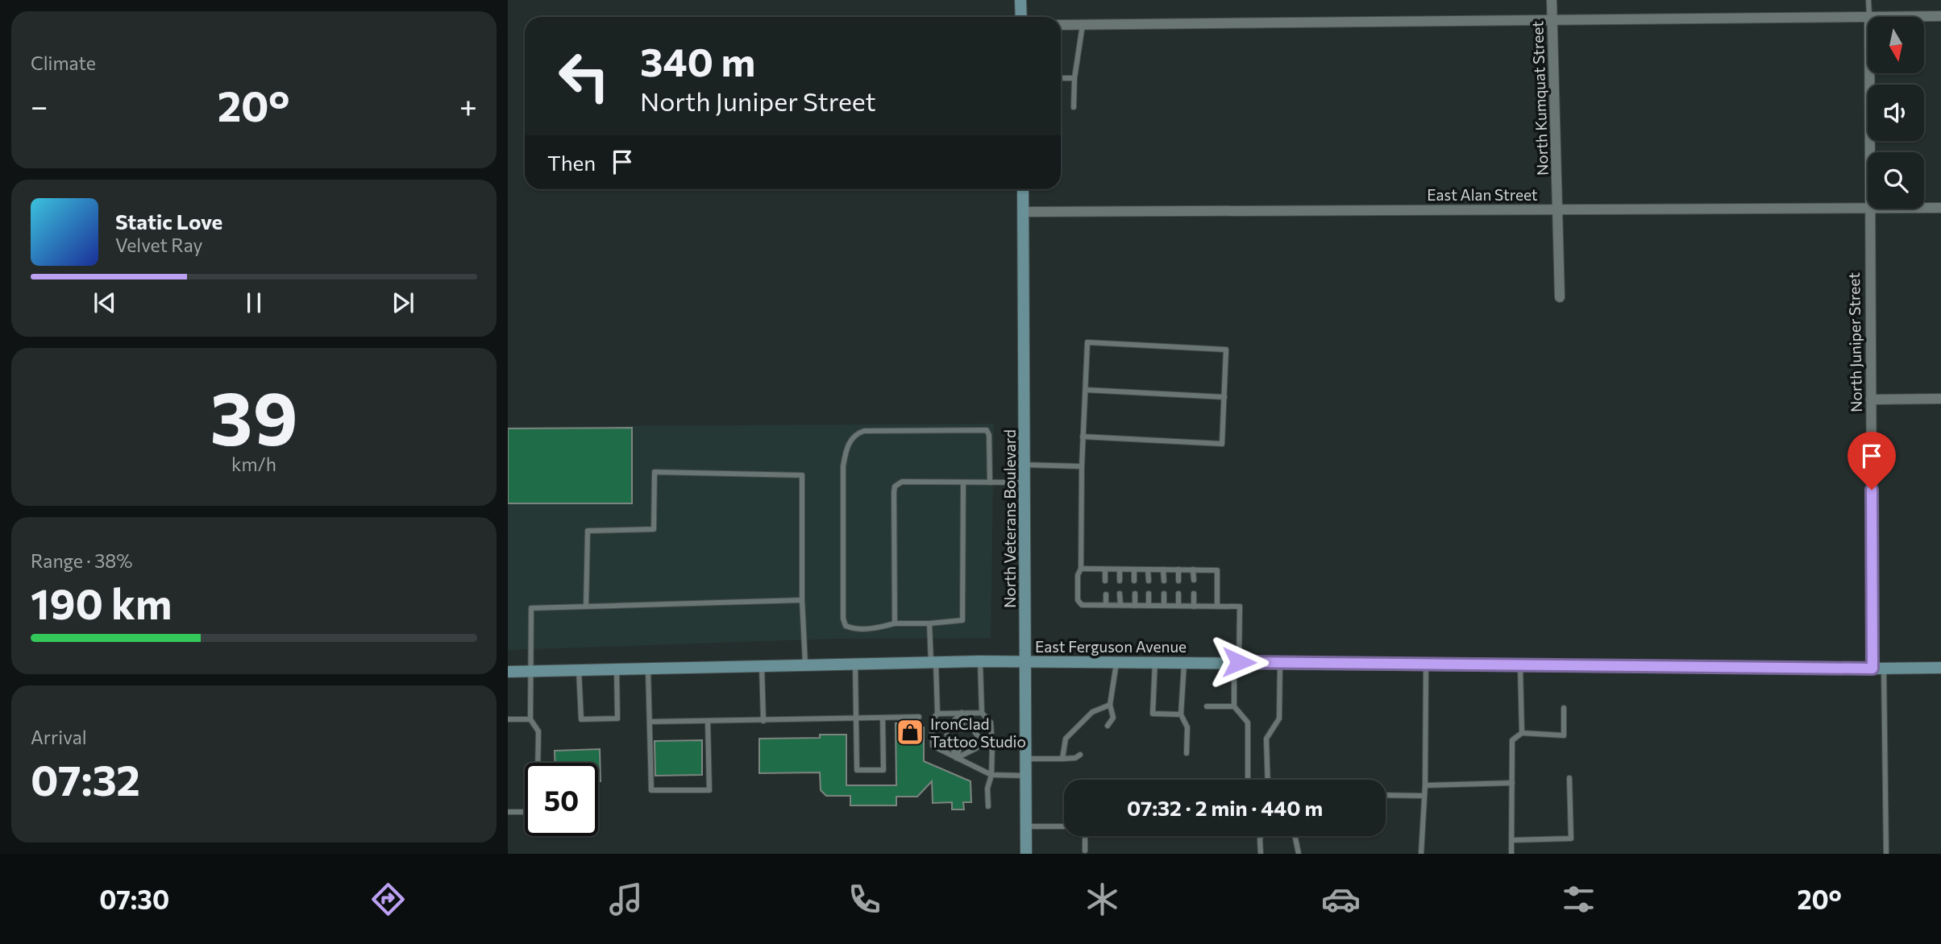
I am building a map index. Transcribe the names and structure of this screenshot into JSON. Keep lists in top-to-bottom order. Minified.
{"streets":{"main road":["North Veterans Boulevard","East Ferguson Avenue"],"street":["North Kumquat Street","East Alan Street","North Juniper Street"]},"crossings":[["North Kumquat Street","East Alan Street"],["East Alan Street","North Juniper Street"],["East Alan Street","North Veterans Boulevard"],["North Juniper Street","East Ferguson Avenue"],["North Veterans Boulevard","East Ferguson Avenue"]],"places":{"shop":["IronClad Tattoo Studio"]},"north":"bottom","page":{"tile":["Climate",["39","km/h"],["Range · 38%","190 km"],["Arrival","07:32"]],"turn":["340 m","North Juniper Street"],"heat":["−","20°","+"],"then":"Then","song":["Static Love","Velvet Ray"],"limit":"50","trip":"07:32 · 2 min · 440 m","tabs":["07:30","20°"]}}
